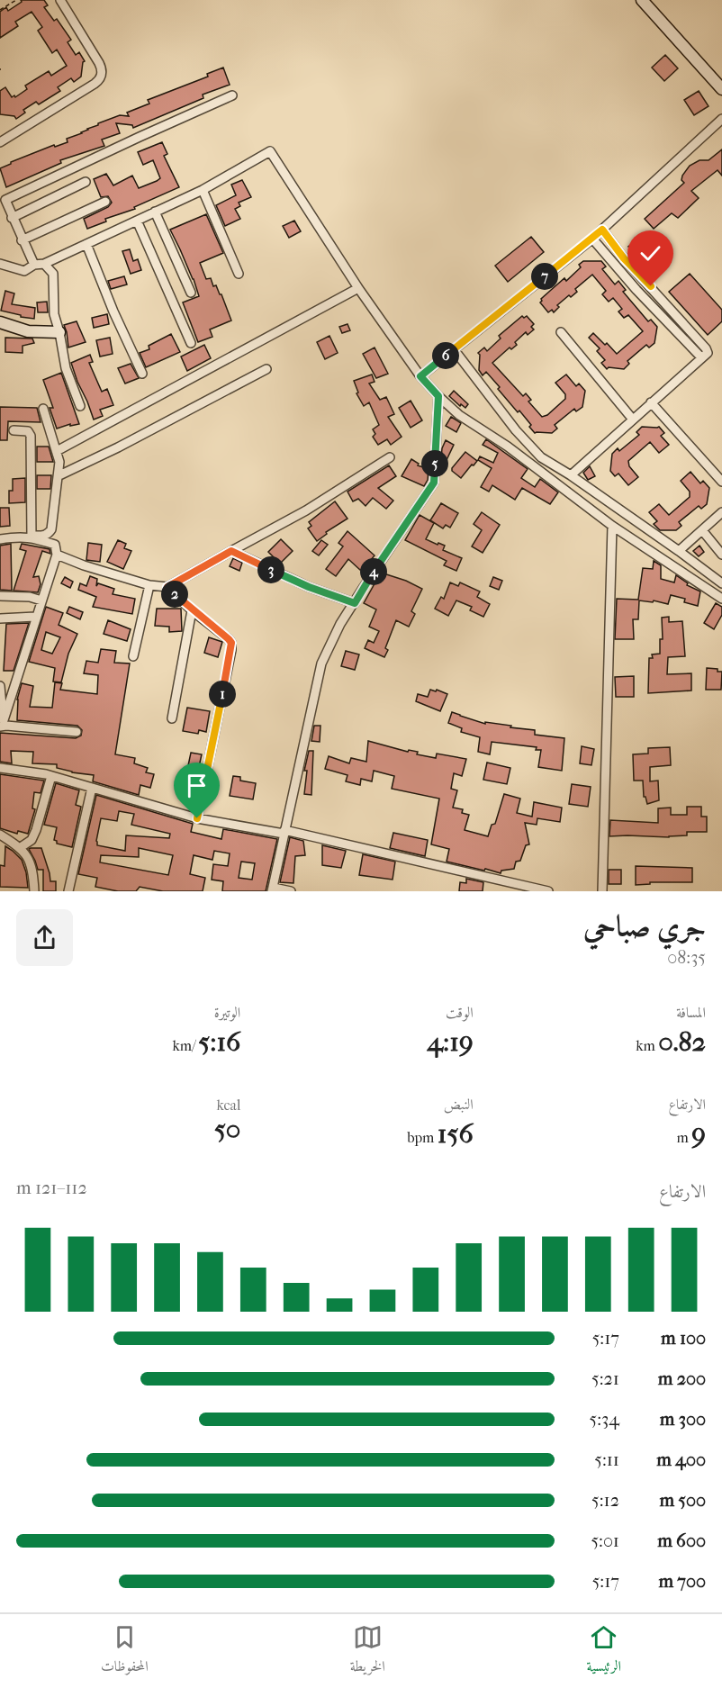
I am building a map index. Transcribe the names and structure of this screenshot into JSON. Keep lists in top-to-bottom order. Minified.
{"page":{"pins":["7","6","5","3","4","2","1"],"heading":["جري صباحي","08:35"],"stats":[["المسافة","0.82 km"],["الوقت","4:19"],["الوتيرة","5:16 /km"],["الارتفاع","9 m"],["النبض","156 bpm"],["kcal","50"]],"chart":["الارتفاع","112–121 m"],"list":[{"name":"100 m","note":"5:17"},{"name":"200 m","note":"5:21"},{"name":"300 m","note":"5:34"},{"name":"400 m","note":"5:11"},{"name":"500 m","note":"5:12"},{"name":"600 m","note":"5:01"},{"name":"700 m","note":"5:17"}],"tabs":["الرئيسية","الخريطة","المحفوظات"]}}
